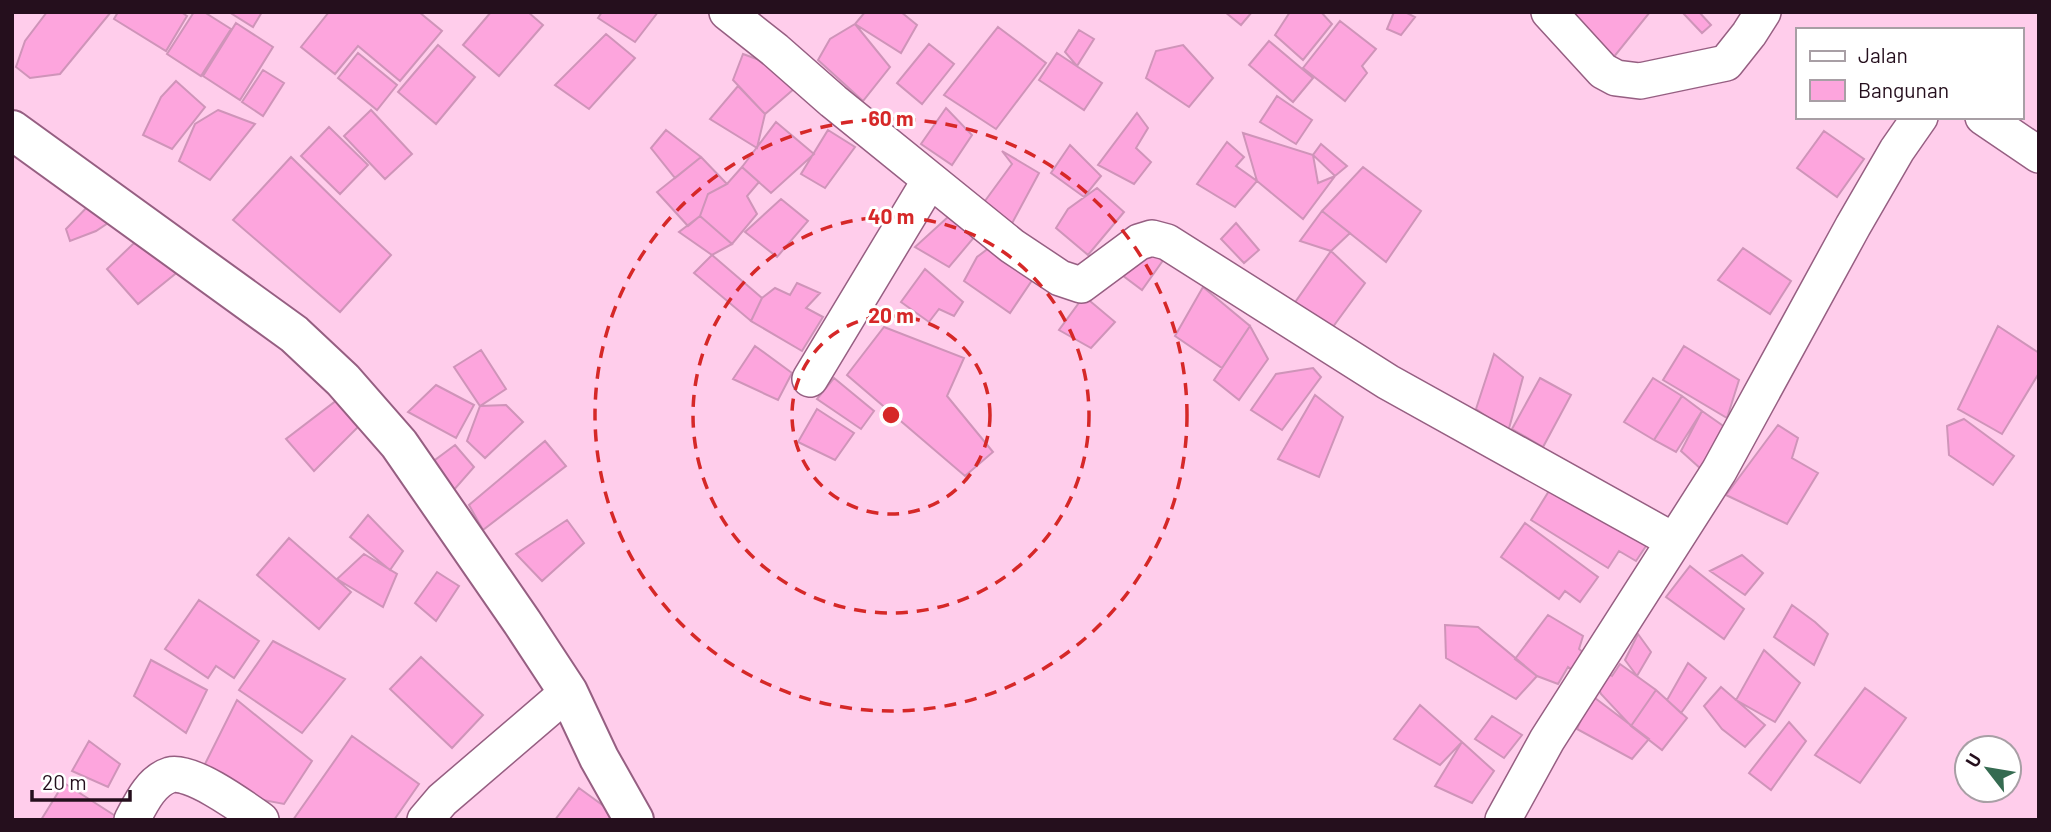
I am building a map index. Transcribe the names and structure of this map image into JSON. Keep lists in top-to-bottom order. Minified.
{"legend":["Jalan","Bangunan"],"scale_bar":"20 m","north":"top left","rings":["60 m","40 m","20 m"]}
